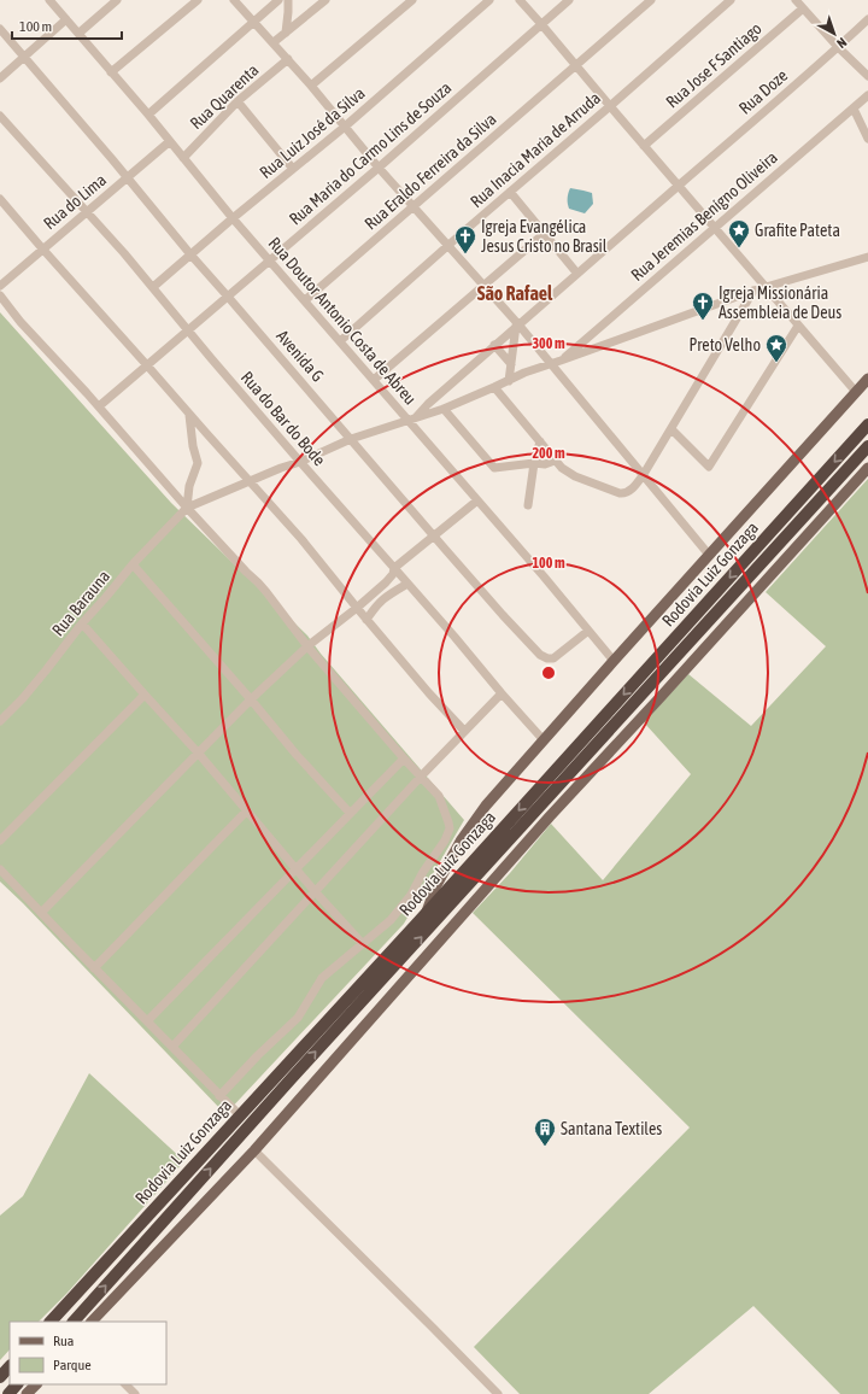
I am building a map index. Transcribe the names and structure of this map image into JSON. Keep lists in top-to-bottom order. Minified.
{"streets":{"highway":["Rodovia Luiz Gonzaga"],"street":["Rua Jose F Santiago","Rua Doze","Rua Quarenta","Rua Luiz José da Silva","Rua Inacia Maria de Arruda","Rua Maria do Carmo Lins de Souza","Rua Eraldo Ferreira da Silva","Rua do Lima","Rua Jeremias Benígno Oliveira","Rua Doutor Antonio Costa de Abreu","Avenida G","Rua do Bar do Bode","Rua Barauna"]},"crossings":[["Rua Doze","Rua Doutor Antonio Costa de Abreu"],["Rua Quarenta","Rua Doutor Antonio Costa de Abreu"],["Rua Luiz José da Silva","Rua Doutor Antonio Costa de Abreu"],["Rua Luiz José da Silva","Avenida G"],["Rua Luiz José da Silva","Rua do Bar do Bode"],["Rua Inacia Maria de Arruda","Rua Doutor Antonio Costa de Abreu"],["Rua Maria do Carmo Lins de Souza","Rua Doutor Antonio Costa de Abreu"],["Rua Maria do Carmo Lins de Souza","Avenida G"],["Rua Maria do Carmo Lins de Souza","Rua do Bar do Bode"],["Rua Eraldo Ferreira da Silva","Rua Doutor Antonio Costa de Abreu"],["Rua do Lima","Rua Doutor Antonio Costa de Abreu"],["Rua do Lima","Avenida G"],["Rua do Lima","Rua do Bar do Bode"],["Rua Doutor Antonio Costa de Abreu","Avenida G"]],"districts":["São Rafael"],"places":{"place":["Grafite Pateta","Preto Velho"],"church":["Igreja Evangélica Jesus Cristo no Brasil","Igreja Missionária Assembleia de Deus"],"building":["Santana Textiles"]},"legend":["Rua","Parque"],"scale_bar":"100 m","north":"bottom right","rings":["300 m","200 m","100 m"]}
